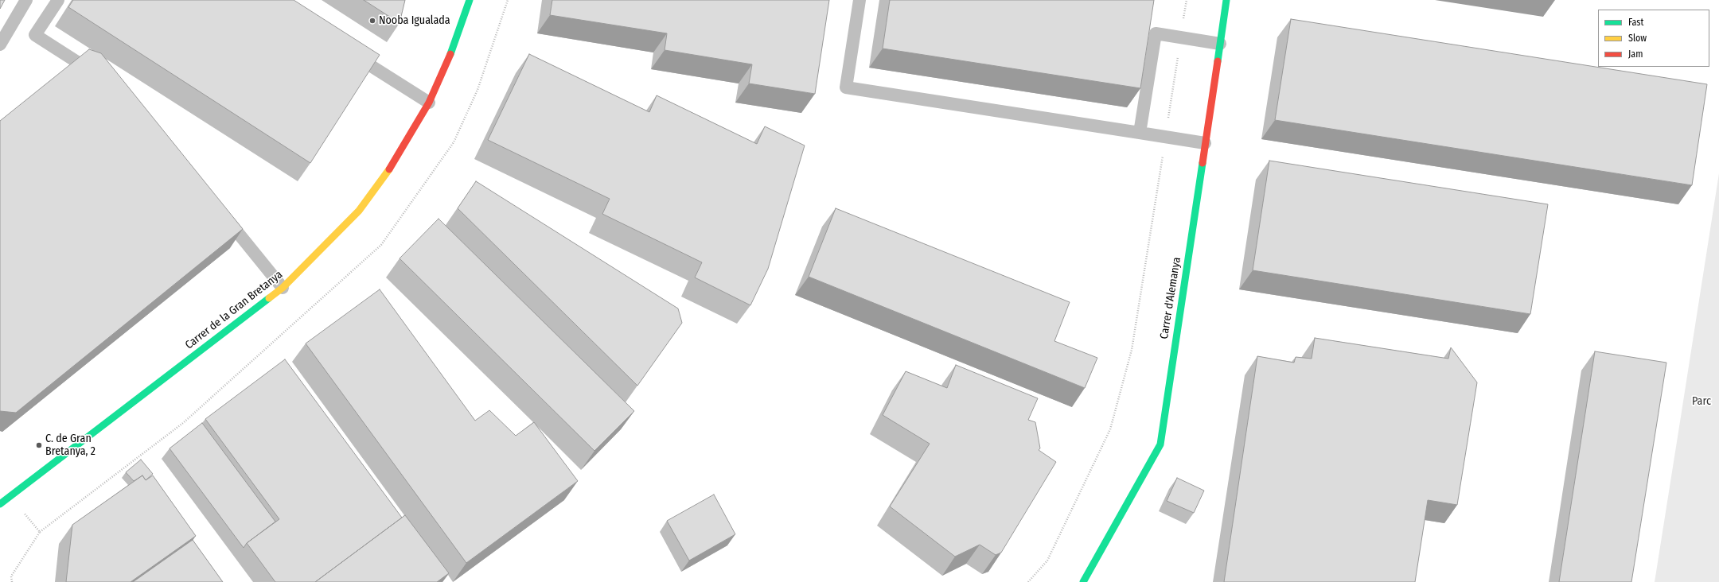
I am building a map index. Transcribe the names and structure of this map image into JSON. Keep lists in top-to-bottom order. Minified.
{"streets":{"street":["Carrer d'Alemanya","Carrer de la Gran Bretanya"]},"parks":["Parc"],"places":["Nooba Igualada","C. de Gran Bretanya, 2"],"legend":["Fast","Slow","Jam"]}
